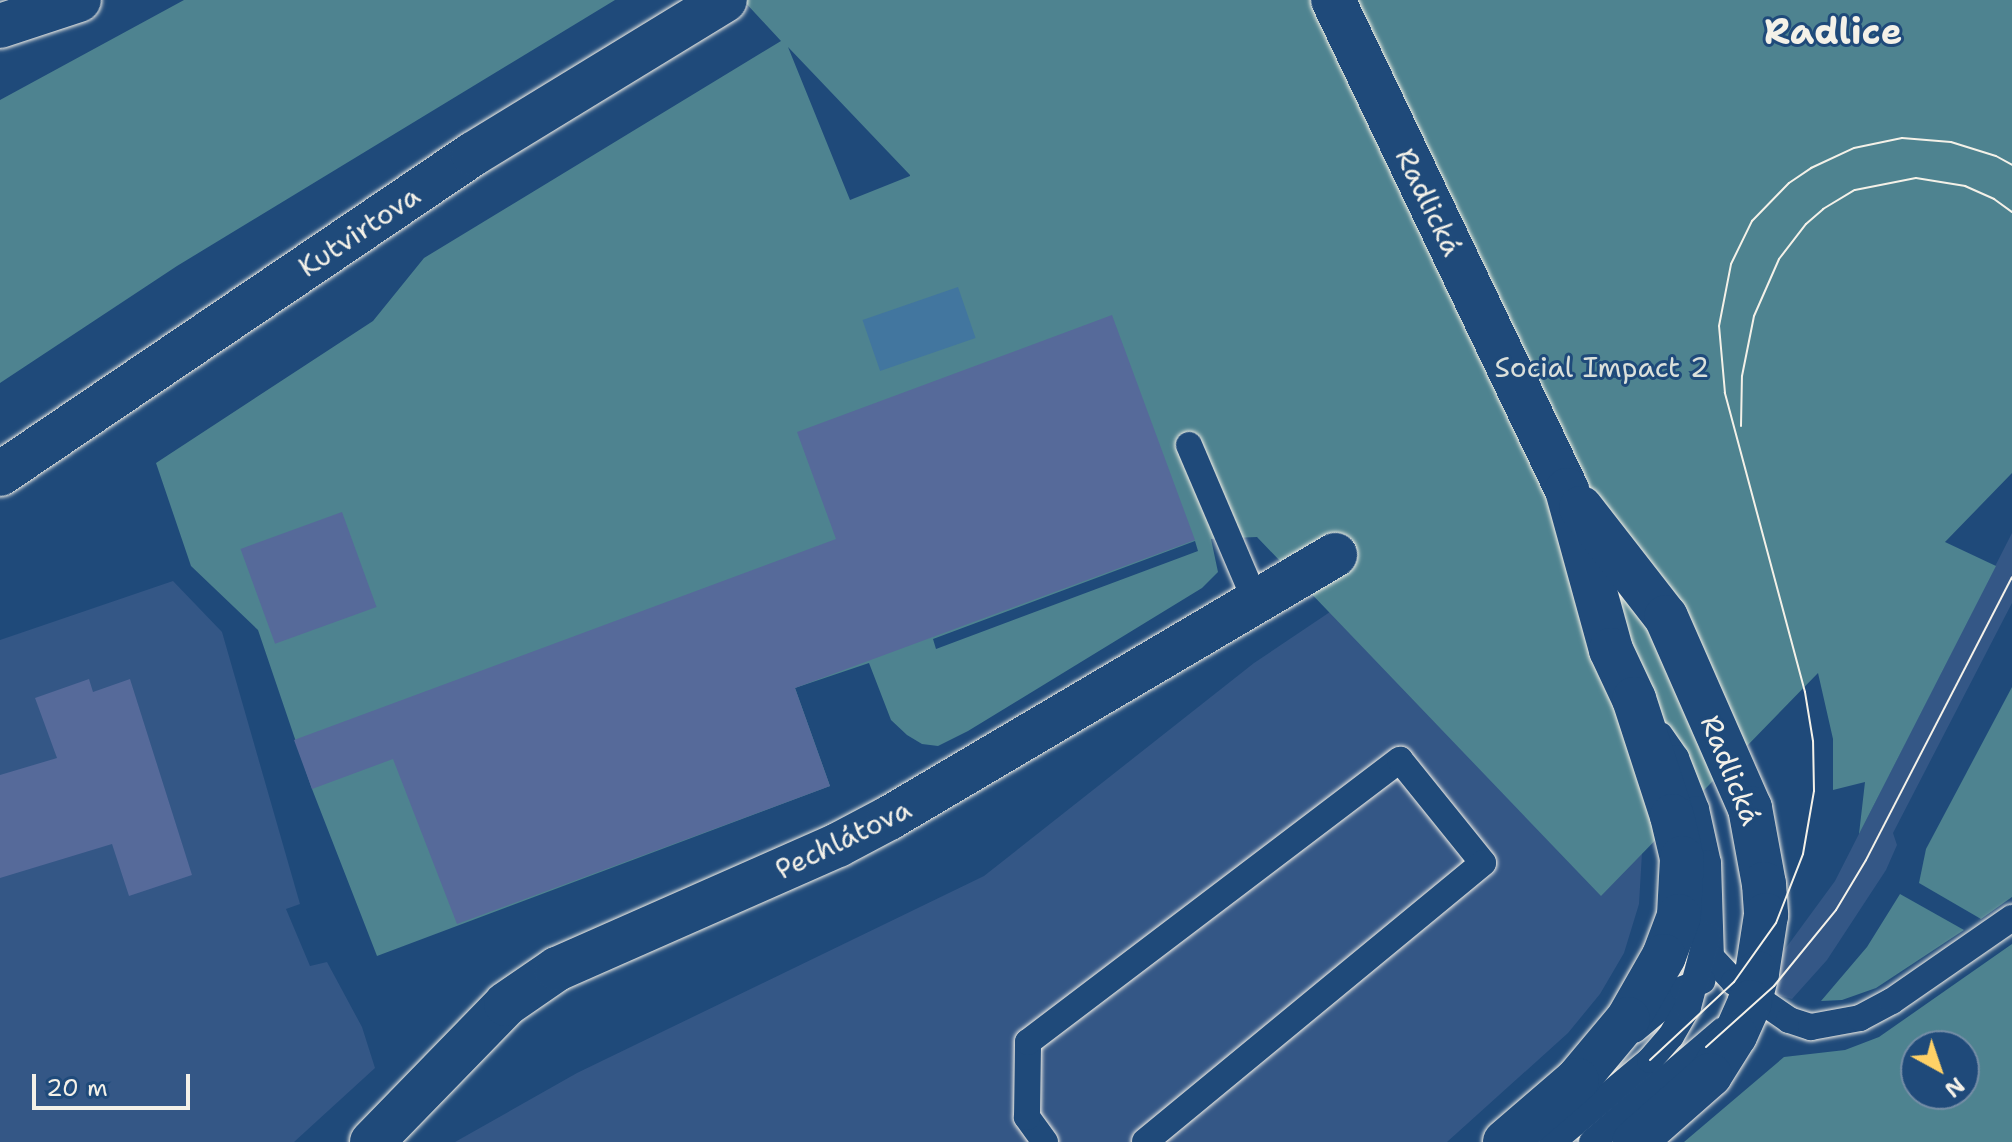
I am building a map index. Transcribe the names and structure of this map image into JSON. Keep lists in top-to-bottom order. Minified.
{"streets":{"street":["Radlická","Kutvirtova","Pechlátova"]},"districts":["Radlice"],"parks":["Social Impact 2"],"scale_bar":"20 m","north":"bottom right"}
